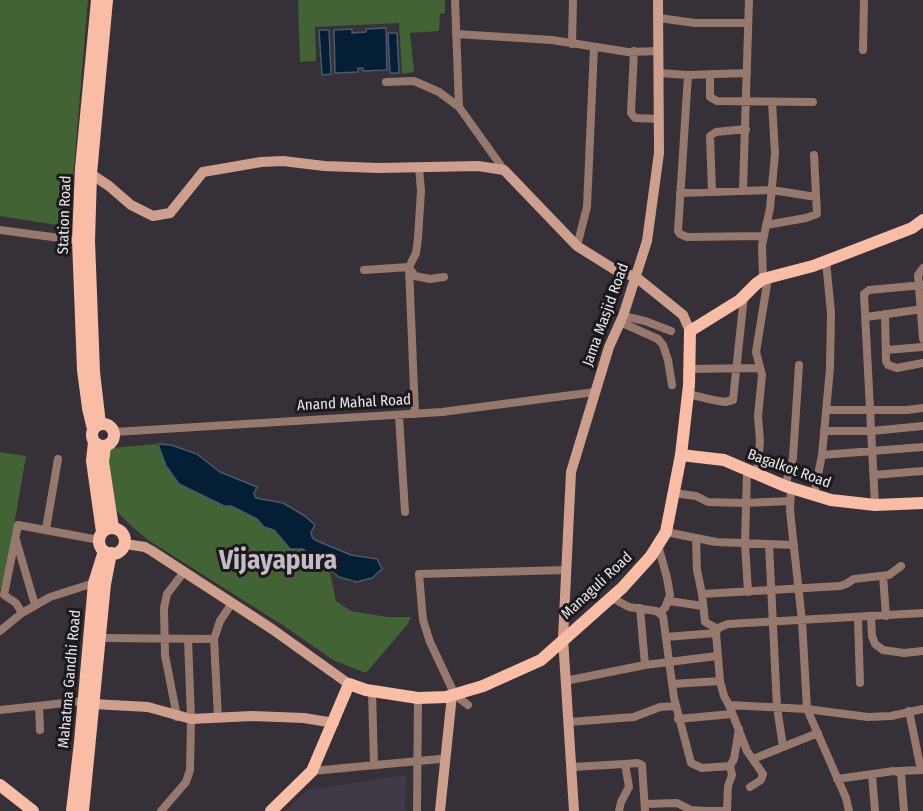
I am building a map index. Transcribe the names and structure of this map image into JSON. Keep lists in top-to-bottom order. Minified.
{"streets":{"main road":["Station Road","Bagalkot Road","Managuli Road","Mahatma Gandhi Road"],"street":["Jama Masjid Road","Anand Mahal Road"]},"crossings":[["Station Road","Mahatma Gandhi Road"],["Jama Masjid Road","Anand Mahal Road"],["Jama Masjid Road","Managuli Road"],["Bagalkot Road","Managuli Road"]],"districts":["Vijayapura"]}
